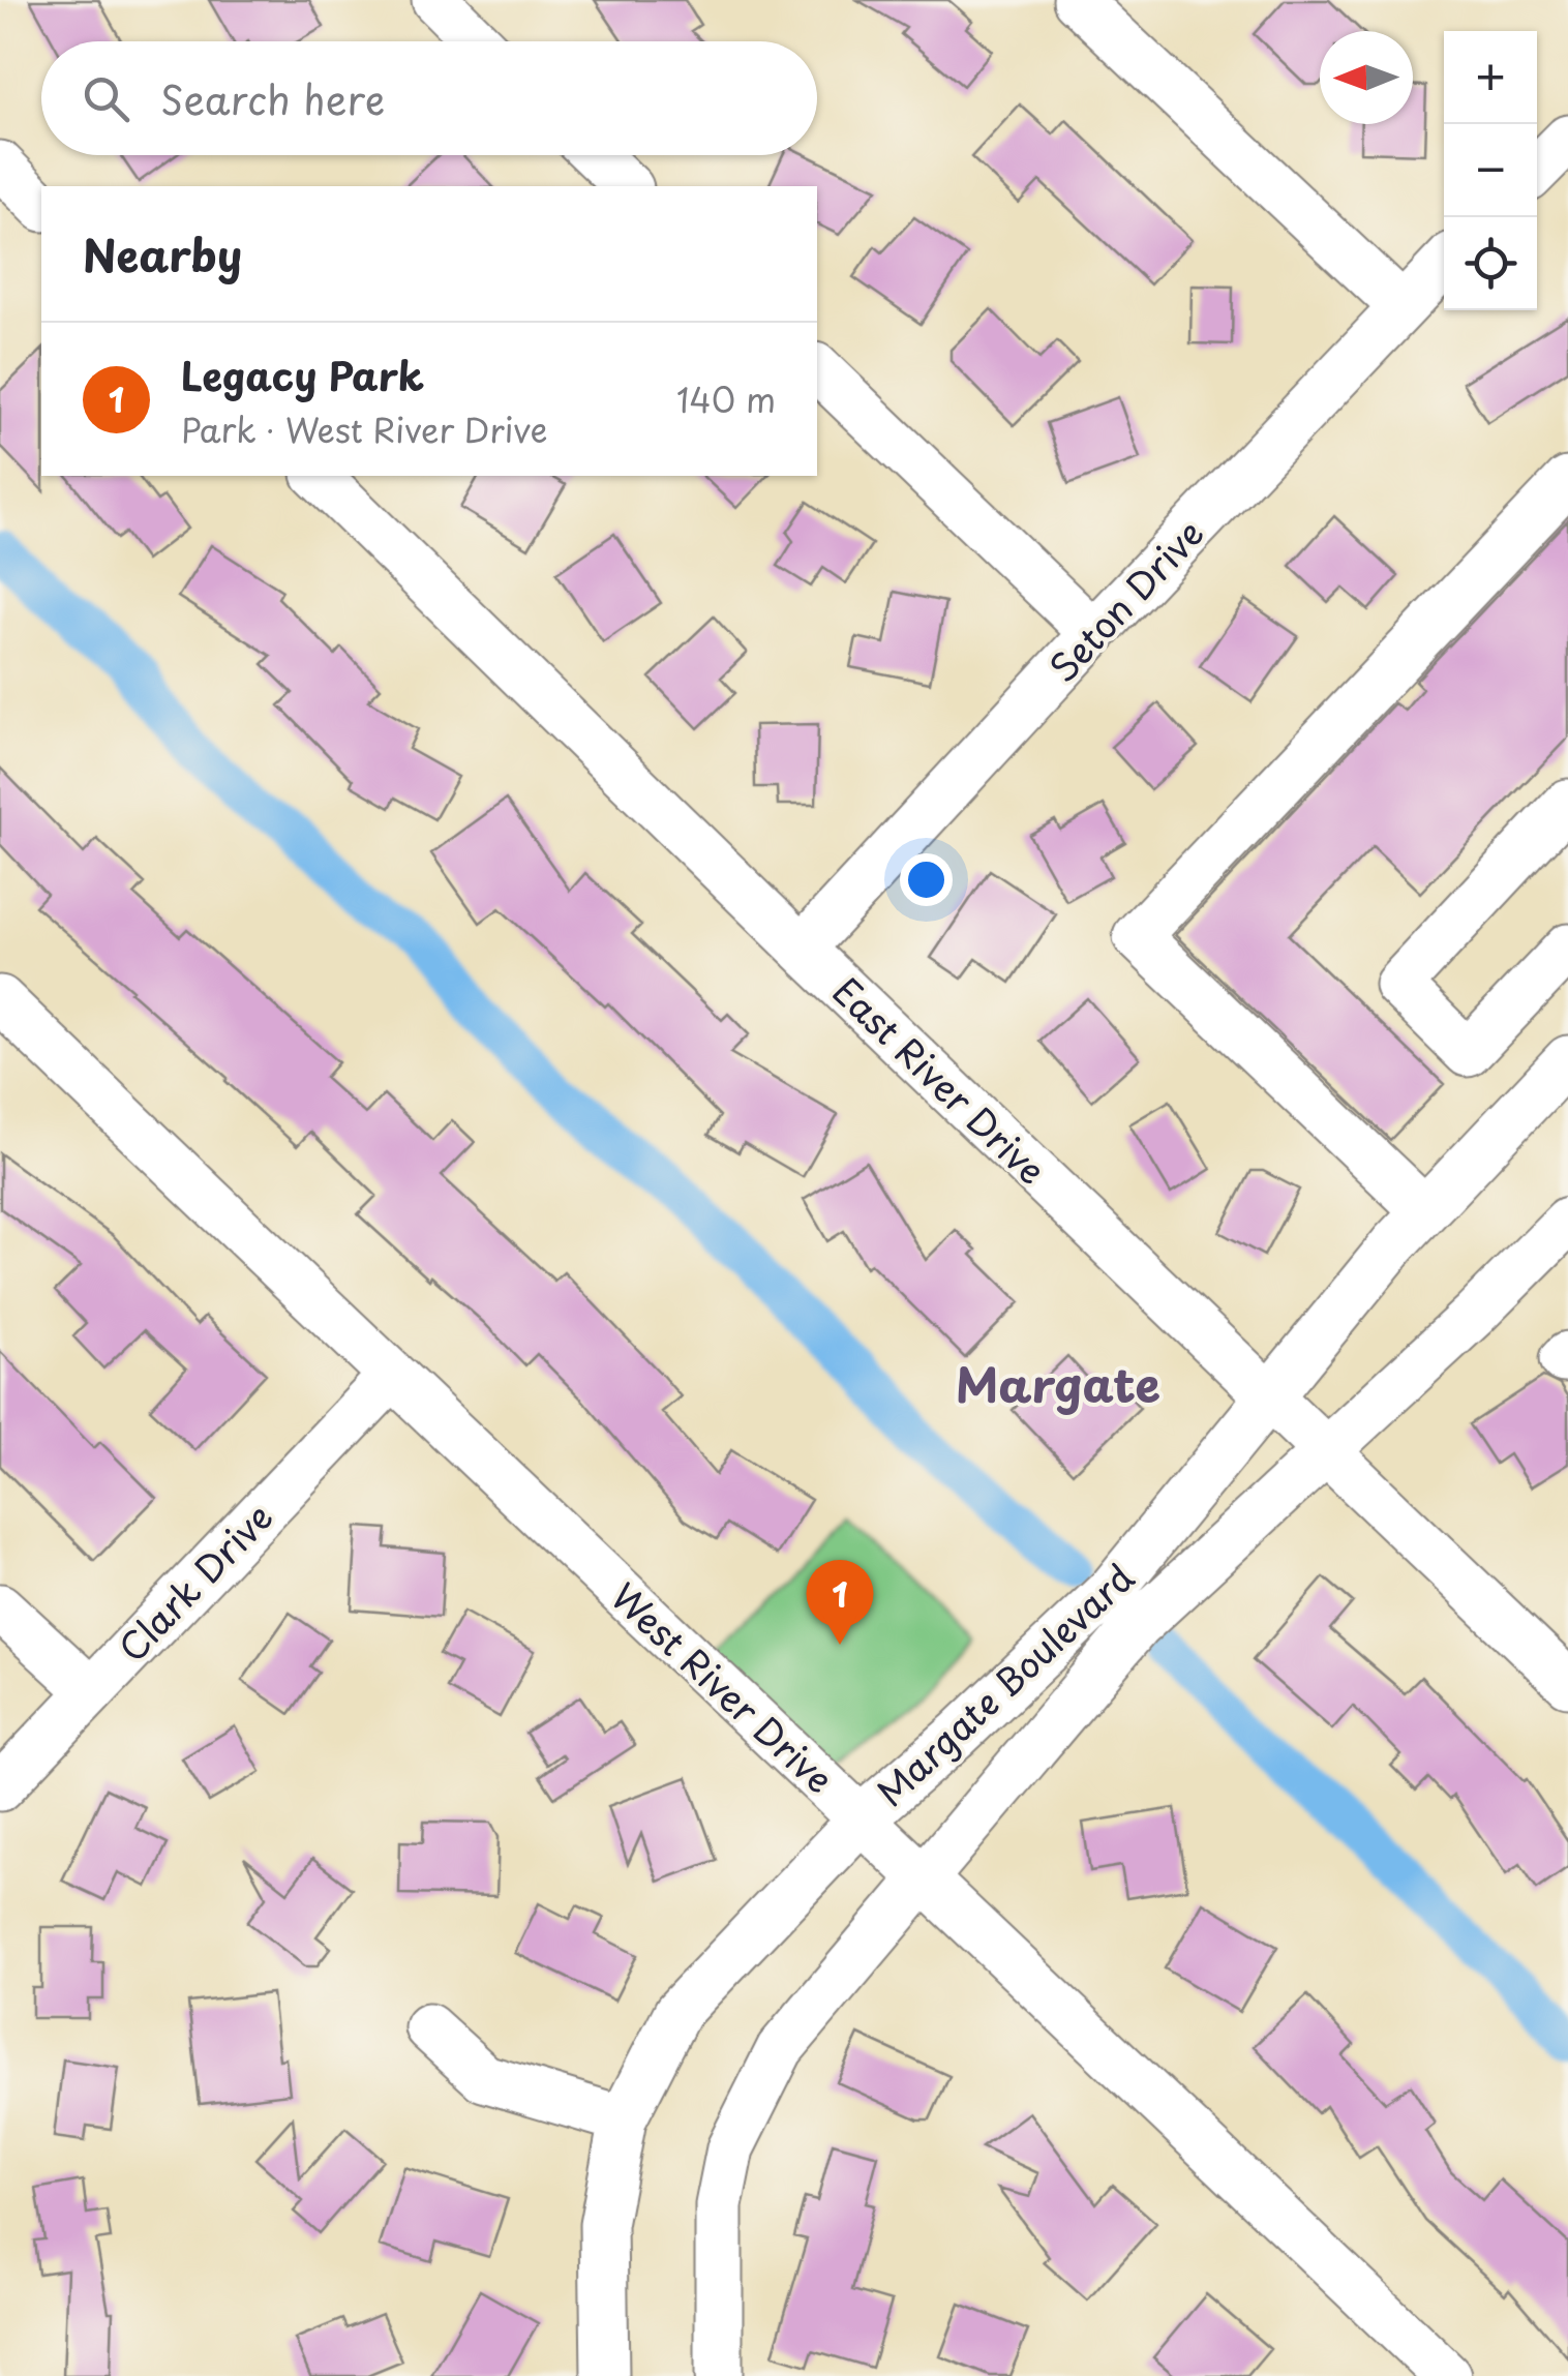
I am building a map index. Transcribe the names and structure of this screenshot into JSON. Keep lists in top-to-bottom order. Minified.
{"streets":{"street":["Seton Drive","East River Drive","Clark Drive","Margate Boulevard","West River Drive"]},"crossings":[["Seton Drive","East River Drive"],["East River Drive","Margate Boulevard"],["Clark Drive","West River Drive"],["Margate Boulevard","West River Drive"]],"districts":["Margate"],"north":"left","page":{"map_buttons":["+","−"],"search":"Search here","heading":"Nearby","list":[{"mark":"1","name":"Legacy Park","note":"Park · West River Drive","value":"140 m"}],"pins":"1"}}
